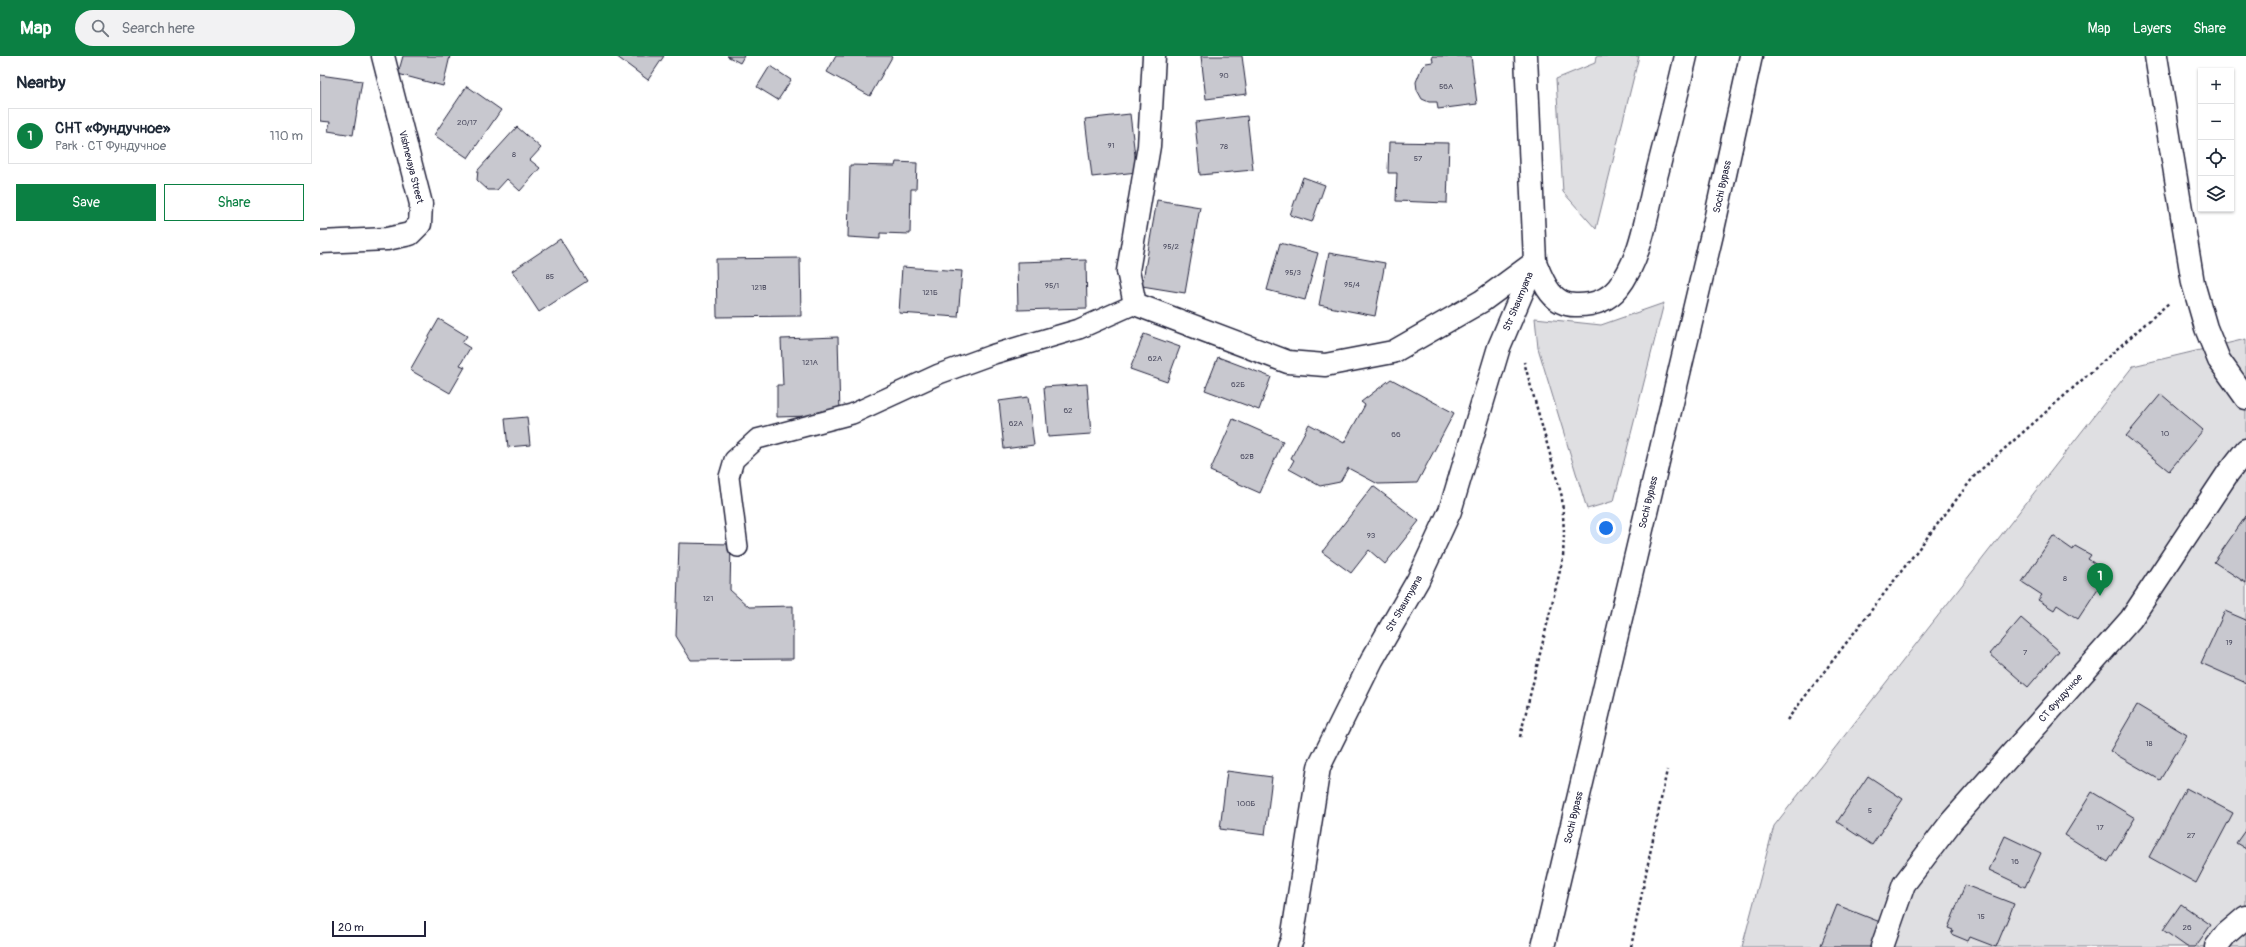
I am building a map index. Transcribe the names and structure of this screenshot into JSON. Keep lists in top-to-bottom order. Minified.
{"streets":{"main road":["Vishnevaya Street","Sochi Bypass","Str Shaumyana","СТ Фундучное"]},"house_numbers":["90","56А","20/17","91","78","8","57","95/2","95/3","85","95/4","95/1","121В","121Б","62А","121А","62Б","62","62А","10","66","62В","93","8","121","19","7","18","100Б","5","17","27","16","15","26"],"scale_bar":"20 m","page":{"header":"Map","search":"Search here","nav":["Map","Layers","Share"],"heading":"Nearby","map_buttons":["+","−"],"list":[{"mark":"1","name":"СНТ «Фундучное»","note":"Park · СТ Фундучное","value":"110 m"}],"buttons":["Save","Share"],"pins":"1","scale":"20 m"}}
